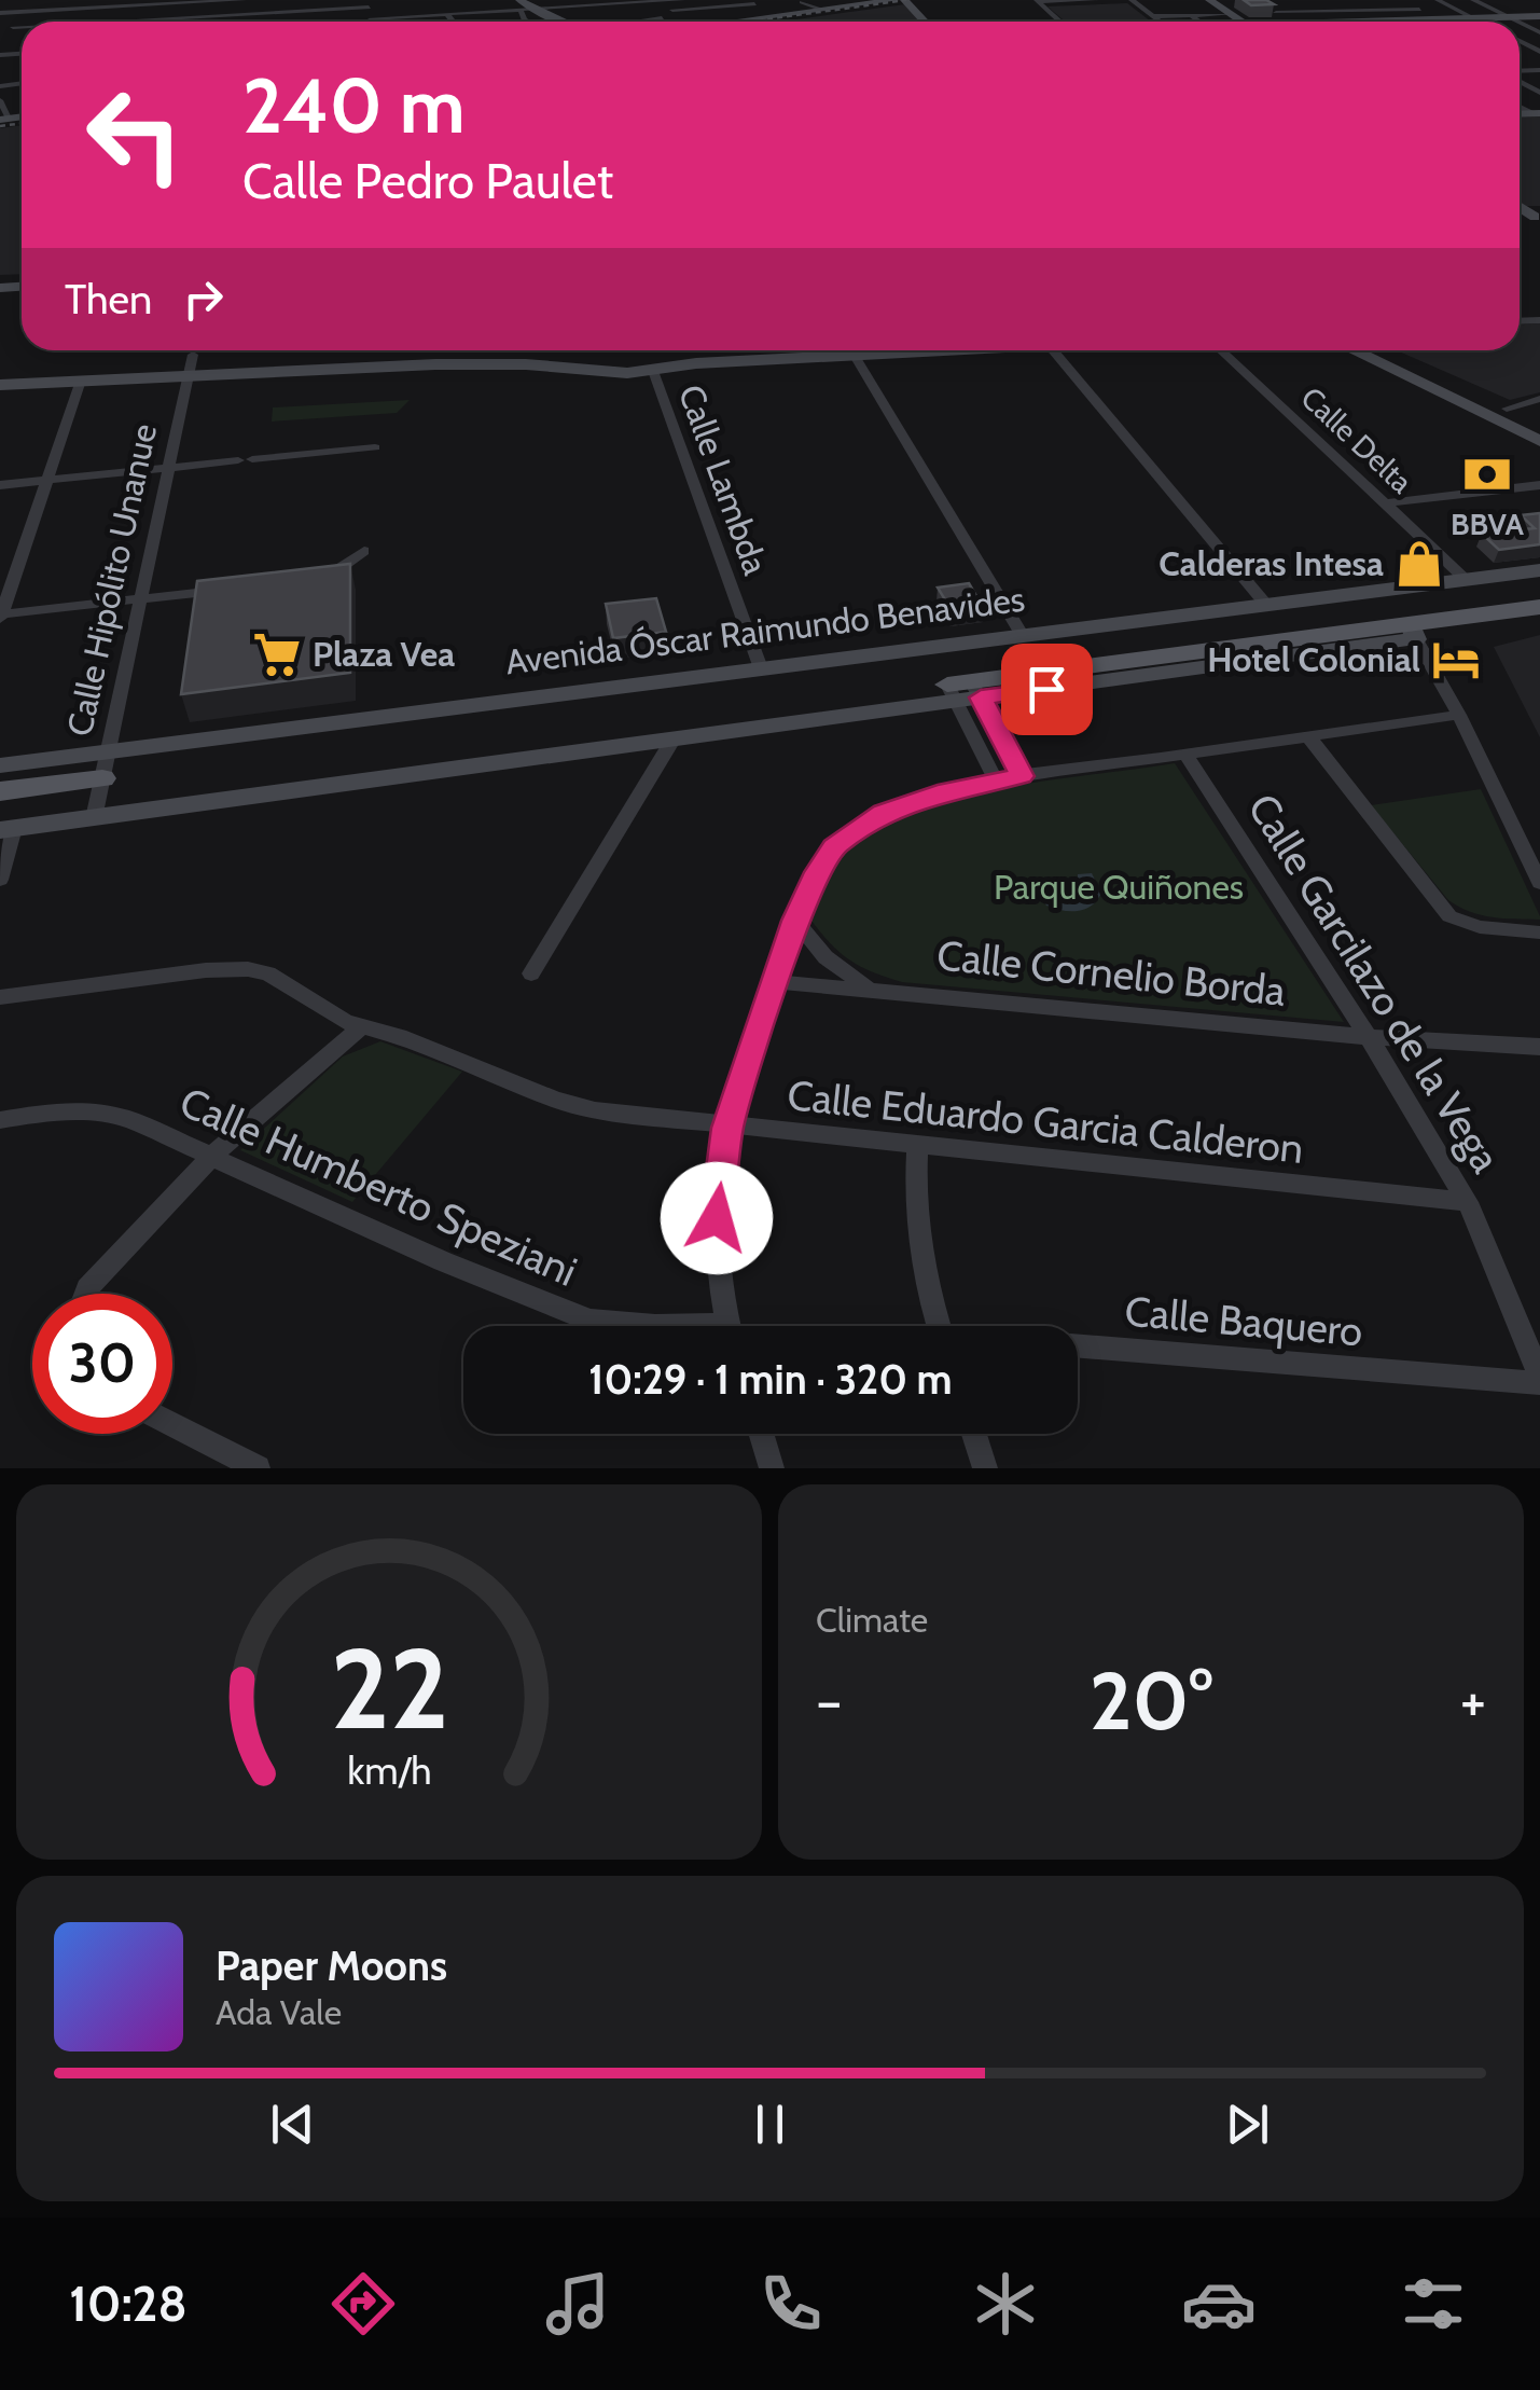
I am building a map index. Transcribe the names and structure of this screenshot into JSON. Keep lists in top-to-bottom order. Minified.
{"streets":{"main road":["Avenida Óscar Raimundo Benavides"],"street":["Calle Delta","Calle Lambda","Calle Hipólito Unanue","Calle Cornelio Borda","Calle Garcilazo de la Vega","Calle Eduardo Garcia Calderon","Calle Humberto Speziani","Calle Baquero"]},"crossings":[["Calle Delta","Avenida Óscar Raimundo Benavides"],["Calle Lambda","Avenida Óscar Raimundo Benavides"],["Calle Hipólito Unanue","Avenida Óscar Raimundo Benavides"],["Calle Cornelio Borda","Calle Garcilazo de la Vega"],["Calle Garcilazo de la Vega","Calle Eduardo Garcia Calderon"],["Calle Garcilazo de la Vega","Calle Baquero"]],"parks":["Parque Quiñones"],"places":{"bank":["BBVA"],"shop":["Calderas Intesa"],"supermarket":["Plaza Vea"],"hotel":["Hotel Colonial"]},"page":{"turn":["240 m","Calle Pedro Paulet"],"then":"Then","limit":"30","trip":"10:29 · 1 min · 320 m","tile":"Climate","heat":["−","20°","+"],"song":["Paper Moons","Ada Vale"],"tabs":"10:28","gauge":["22","km/h"]}}
